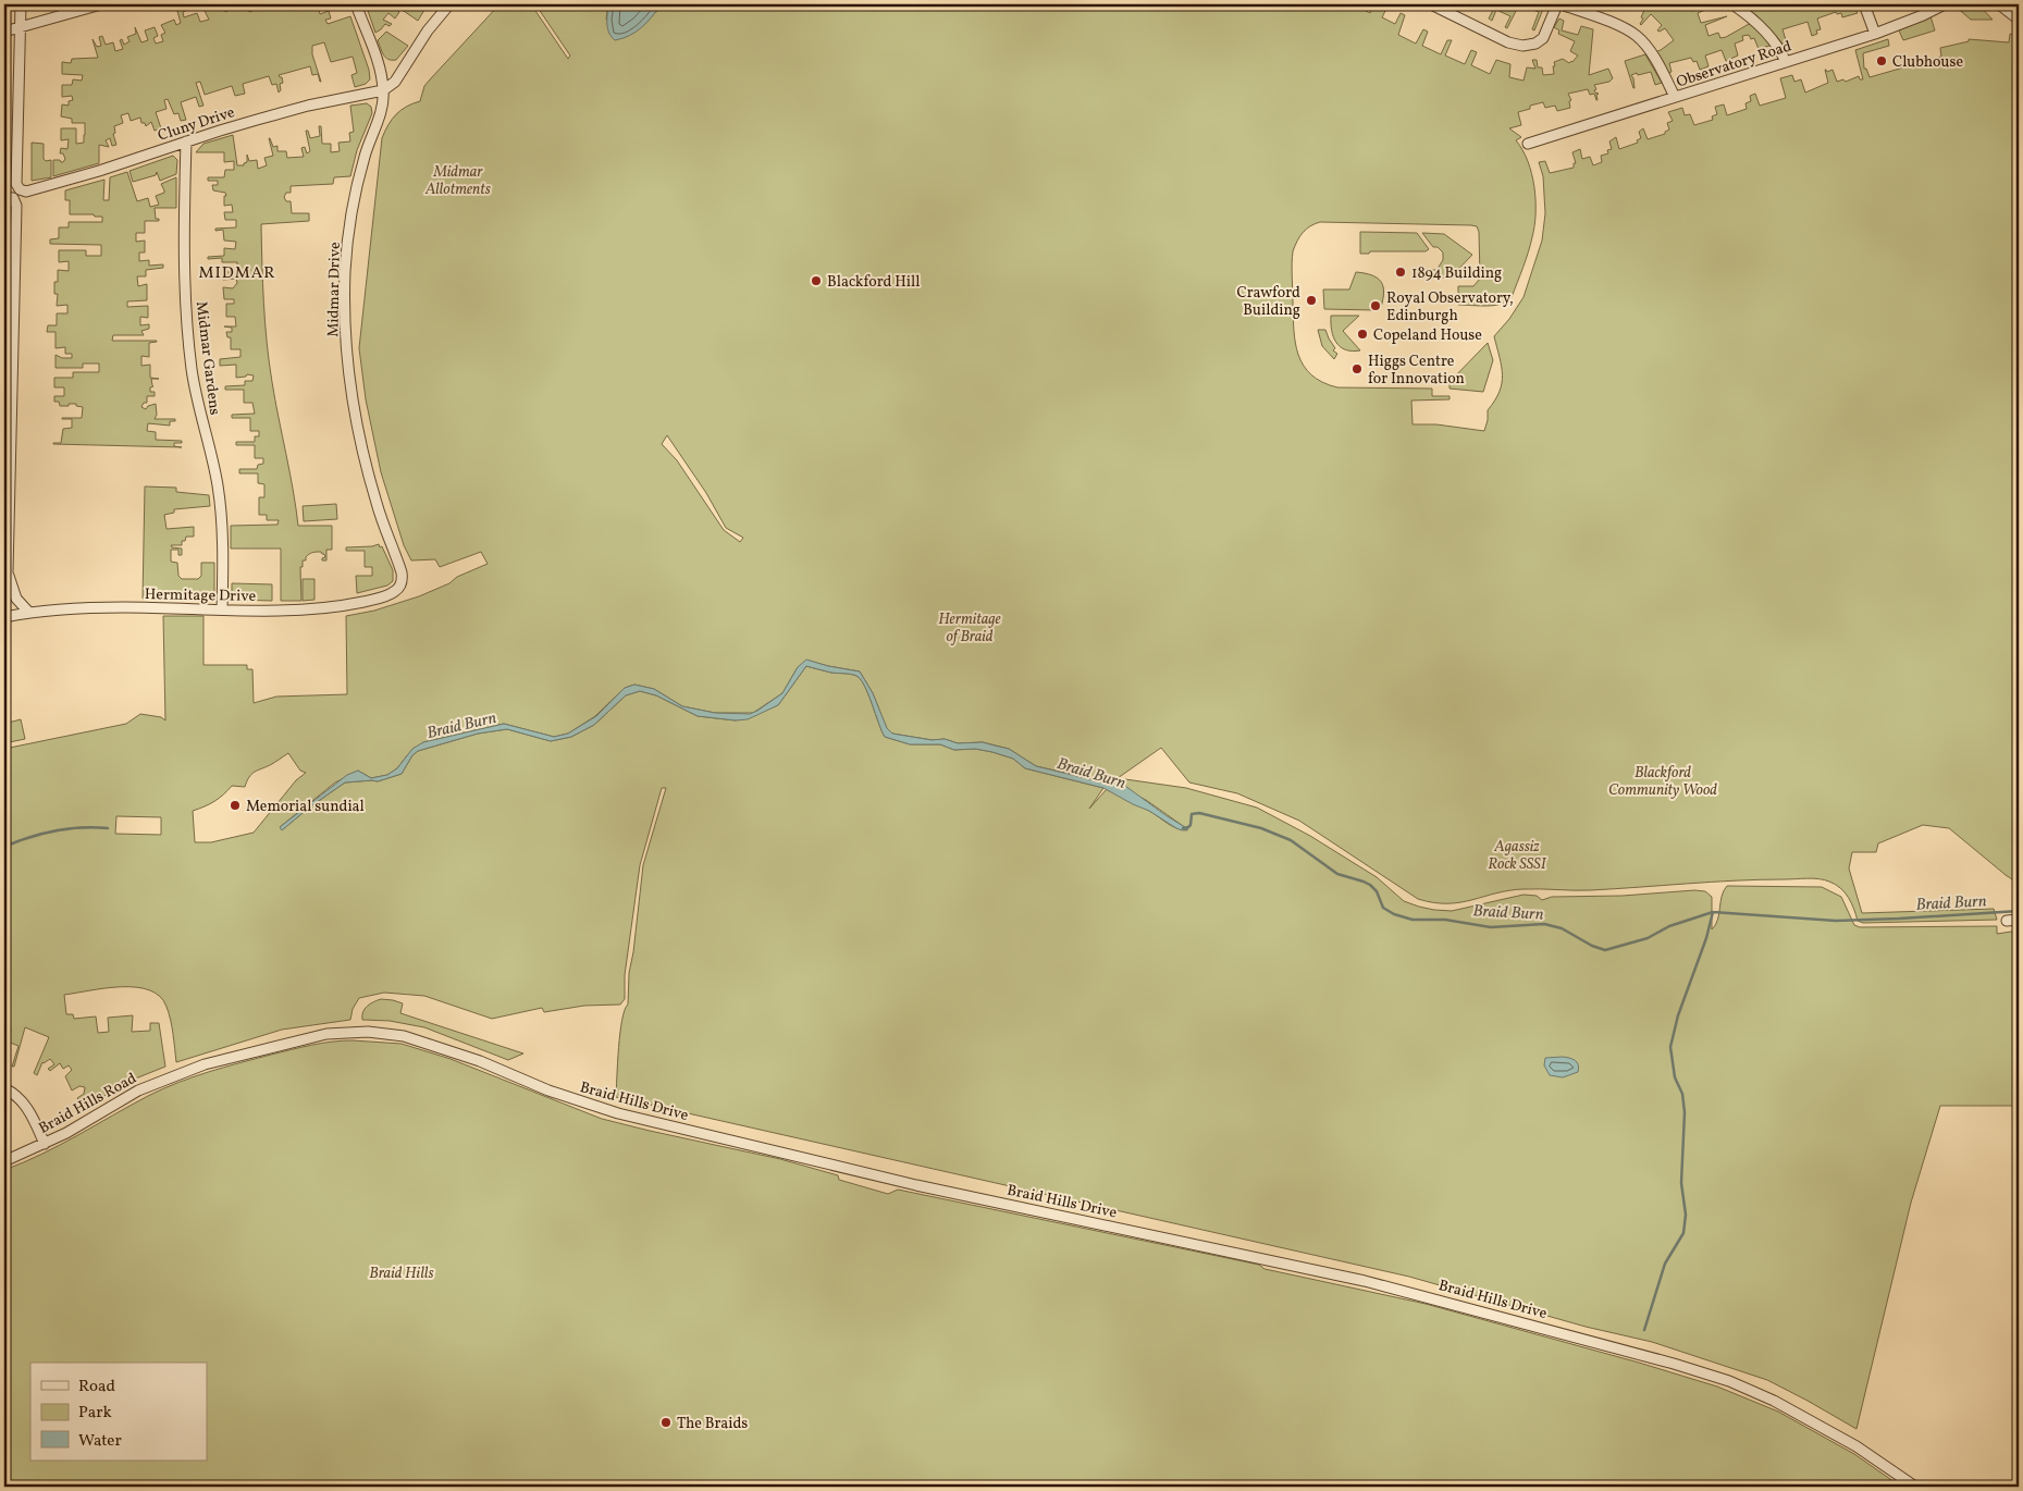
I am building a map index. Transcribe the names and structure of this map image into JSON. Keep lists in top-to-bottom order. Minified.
{"streets":{"street":["Observatory Road","Cluny Drive","Midmar Drive","Midmar Gardens","Hermitage Drive","Braid Hills Drive","Braid Hills Road"]},"crossings":[["Cluny Drive","Midmar Drive"],["Cluny Drive","Midmar Gardens"],["Midmar Drive","Hermitage Drive"],["Midmar Gardens","Hermitage Drive"],["Braid Hills Drive","Braid Hills Road"]],"districts":["MIDMAR"],"water":["Braid Burn"],"parks":["Midmar Allotments","Hermitage of Braid","Blackford Community Wood","Agassiz Rock SSSI","Braid Hills"],"places":["Clubhouse","1894 Building","Blackford Hill","Crawford Building","Royal Observatory, Edinburgh","Copeland House","Higgs Centre for Innovation","Memorial sundial","The Braids"],"legend":["Road","Park","Water"]}
